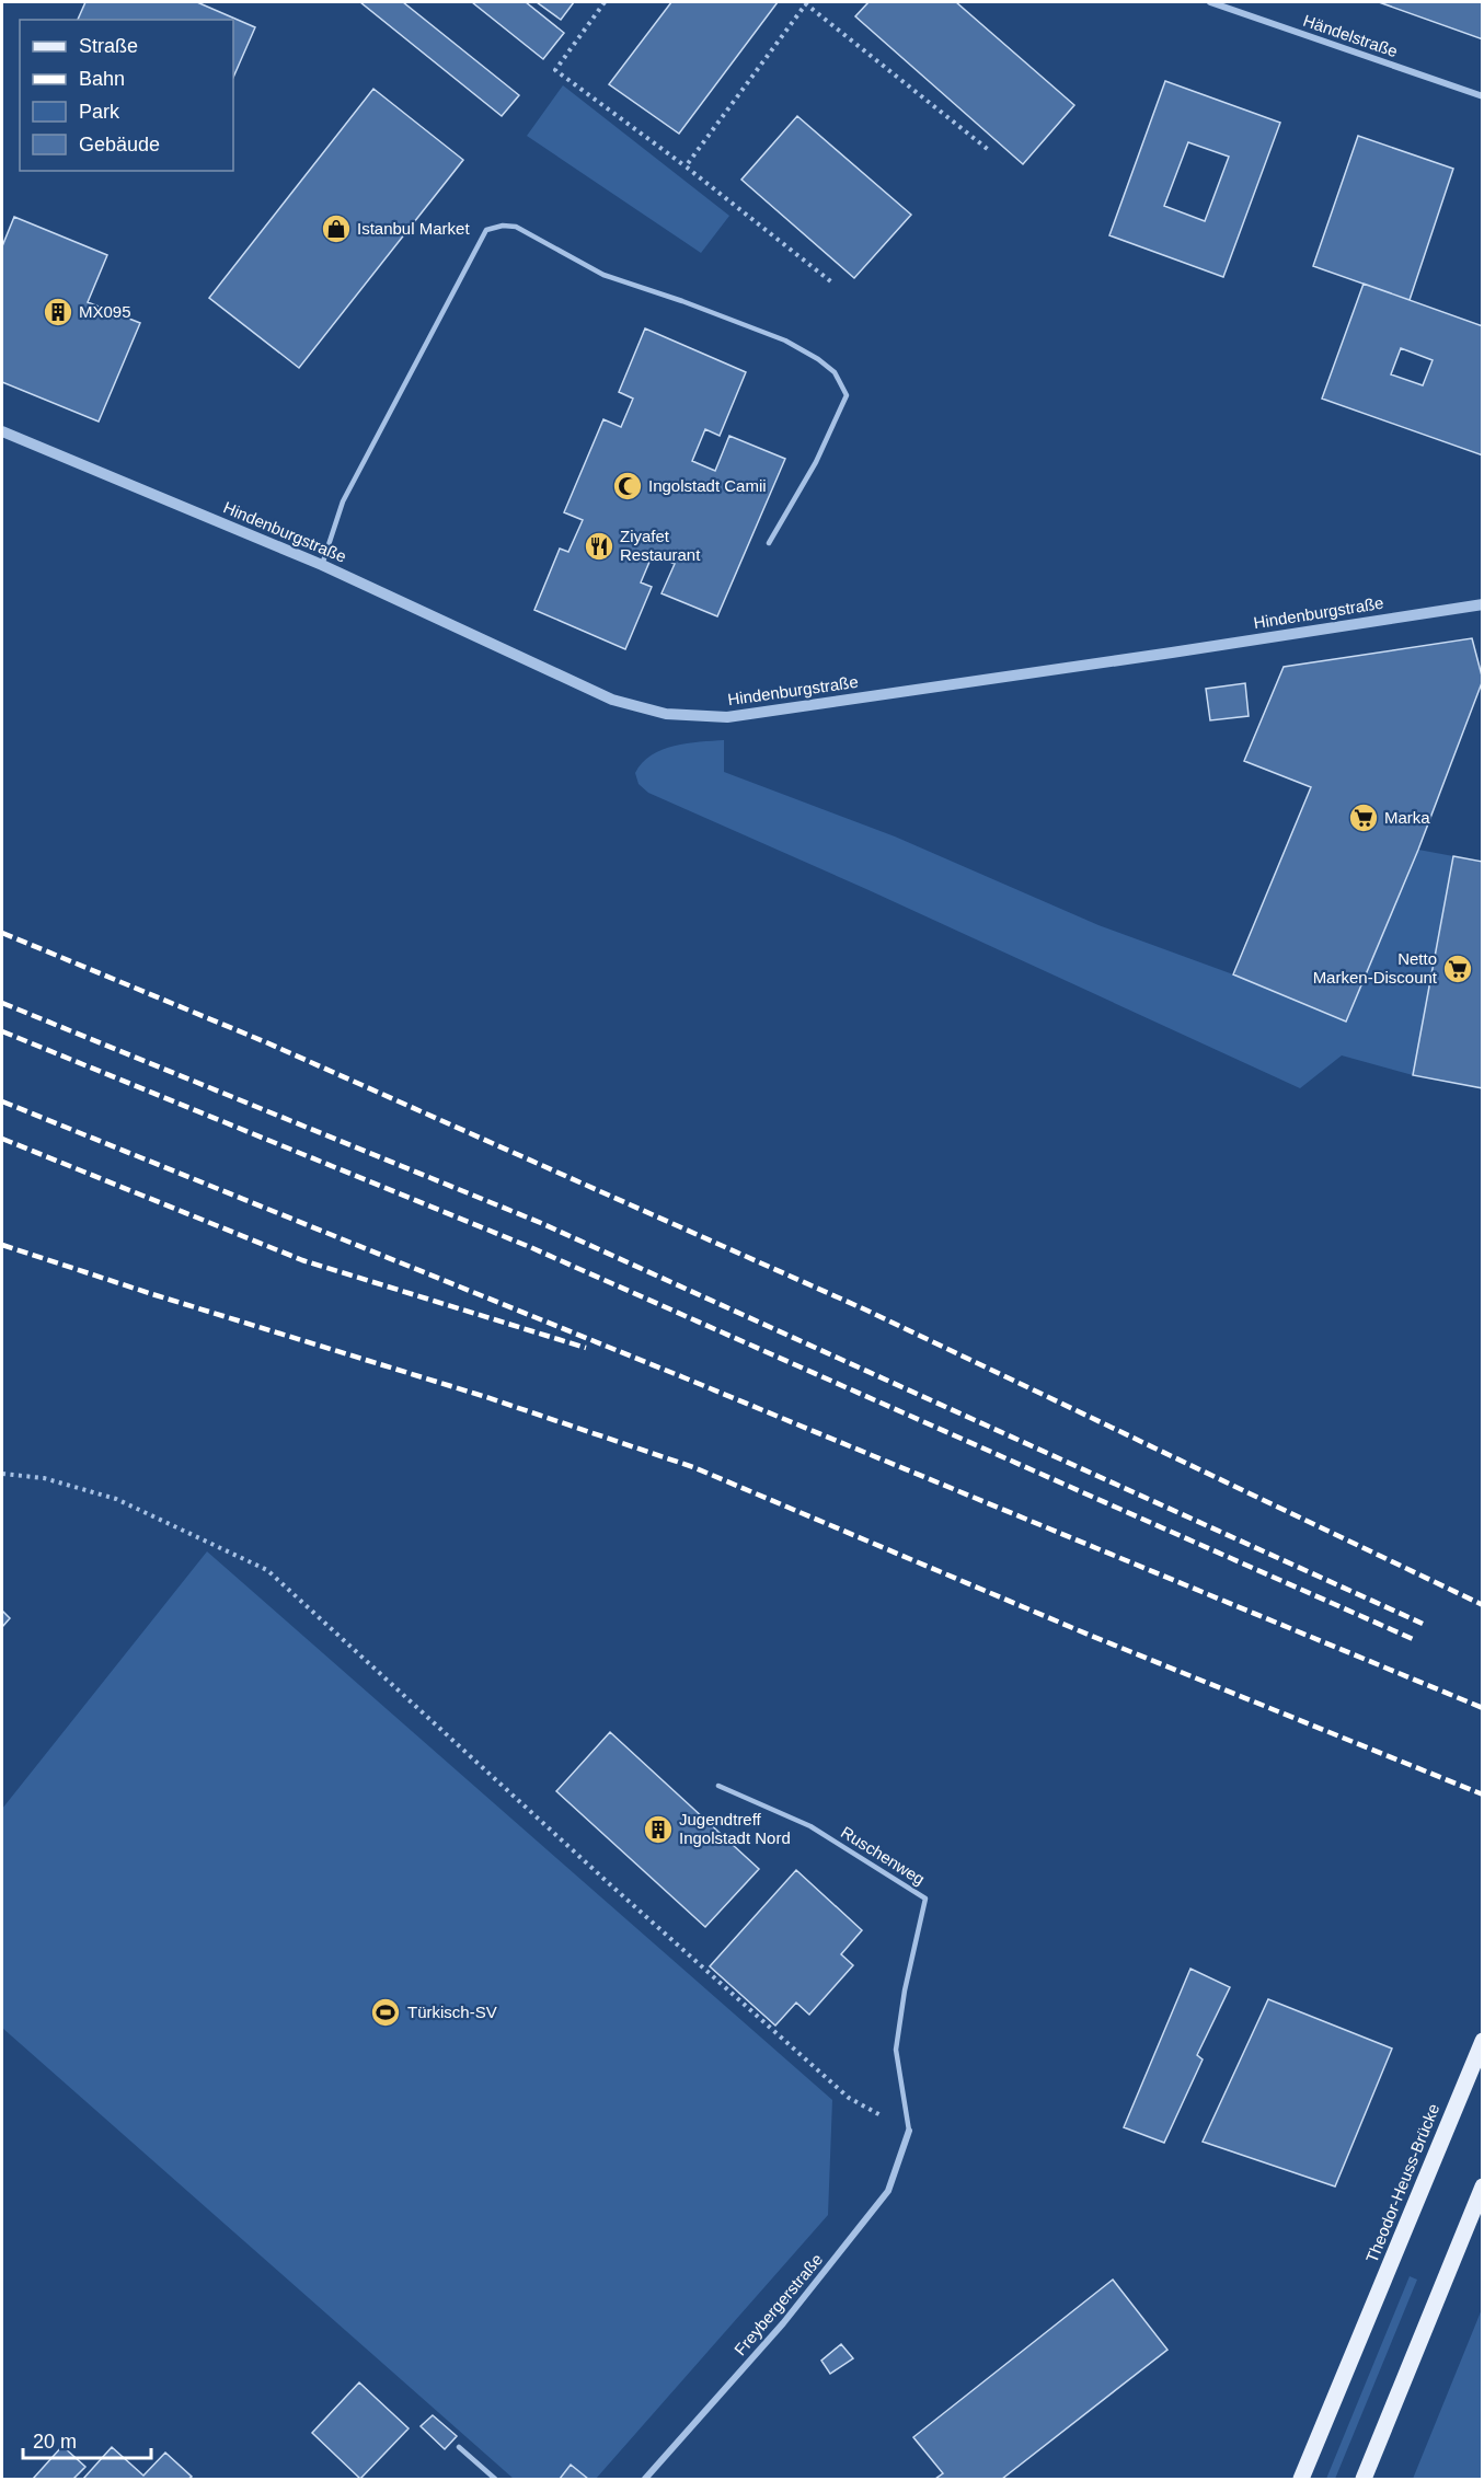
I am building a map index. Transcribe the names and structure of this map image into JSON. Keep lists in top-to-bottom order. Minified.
{"streets":{"main road":["Theodor-Heuss-Brücke"],"street":["Händelstraße","Hindenburgstraße","Freybergerstraße"],"lane":["Ruschenweg"]},"crossings":[["Ruschenweg","Freybergerstraße"]],"places":{"shop":["Istanbul Market"],"building":["MX095","Jugendtreff Ingolstadt Nord"],"mosque":["Ingolstadt Camii"],"restaurant":["Ziyafet Restaurant"],"supermarket":["Marka","Netto Marken-Discount"],"sports":["Türkisch-SV"]},"legend":["Straße","Bahn","Park","Gebäude"],"scale_bar":"20 m"}
